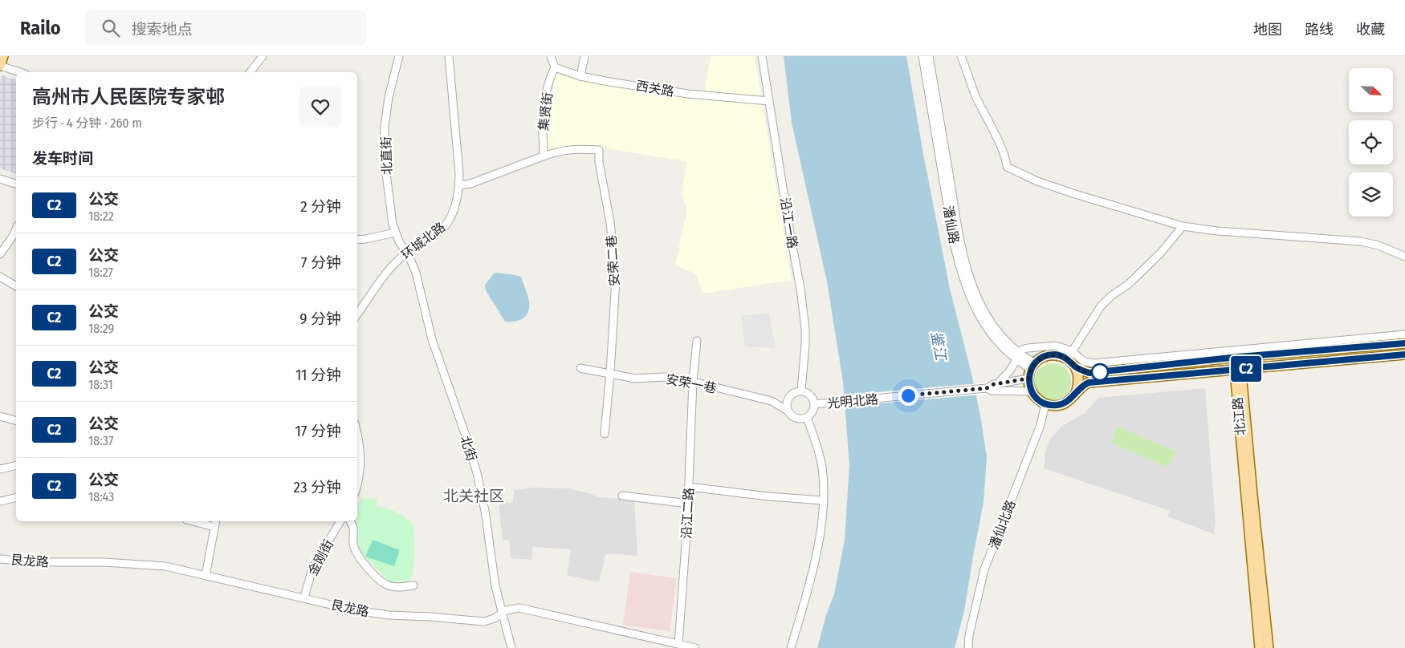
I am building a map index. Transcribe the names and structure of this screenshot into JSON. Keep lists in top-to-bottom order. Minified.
{"streets":{"main road":["光明北路","北江路"],"street":["西关路","集贤街","北直街","沿江一路","潘仙路","环城北路","安荣二巷","安荣一巷","北街","沿江二路","潘仙北路","金刚街","艮龙路"]},"crossings":[["西关路","集贤街"],["西关路","沿江一路"],["集贤街","安荣二巷"],["北直街","环城北路"],["北直街","北街"],["沿江一路","光明北路"],["潘仙路","光明北路"],["潘仙路","潘仙北路"],["环城北路","北街"],["安荣二巷","安荣一巷"],["安荣一巷","沿江二路"],["光明北路","潘仙北路"],["北街","艮龙路"],["沿江二路","艮龙路"],["金刚街","艮龙路"]],"districts":["北关社区"],"water":["鉴江"],"lines":["bus line C2"],"north":"bottom right","page":{"header":"Railo","search":"搜索地点","nav":["地图","路线","收藏"],"on_map":"C2","heading":[["高州市人民医院专家邨","步行 · 4 分钟 · 260 m"],"发车时间"],"list":[{"mark":"C2","name":"公交","note":"18:22","value":"2 分钟"},{"mark":"C2","name":"公交","note":"18:27","value":"7 分钟"},{"mark":"C2","name":"公交","note":"18:29","value":"9 分钟"},{"mark":"C2","name":"公交","note":"18:31","value":"11 分钟"},{"mark":"C2","name":"公交","note":"18:37","value":"17 分钟"},{"mark":"C2","name":"公交","note":"18:43","value":"23 分钟"}]}}
